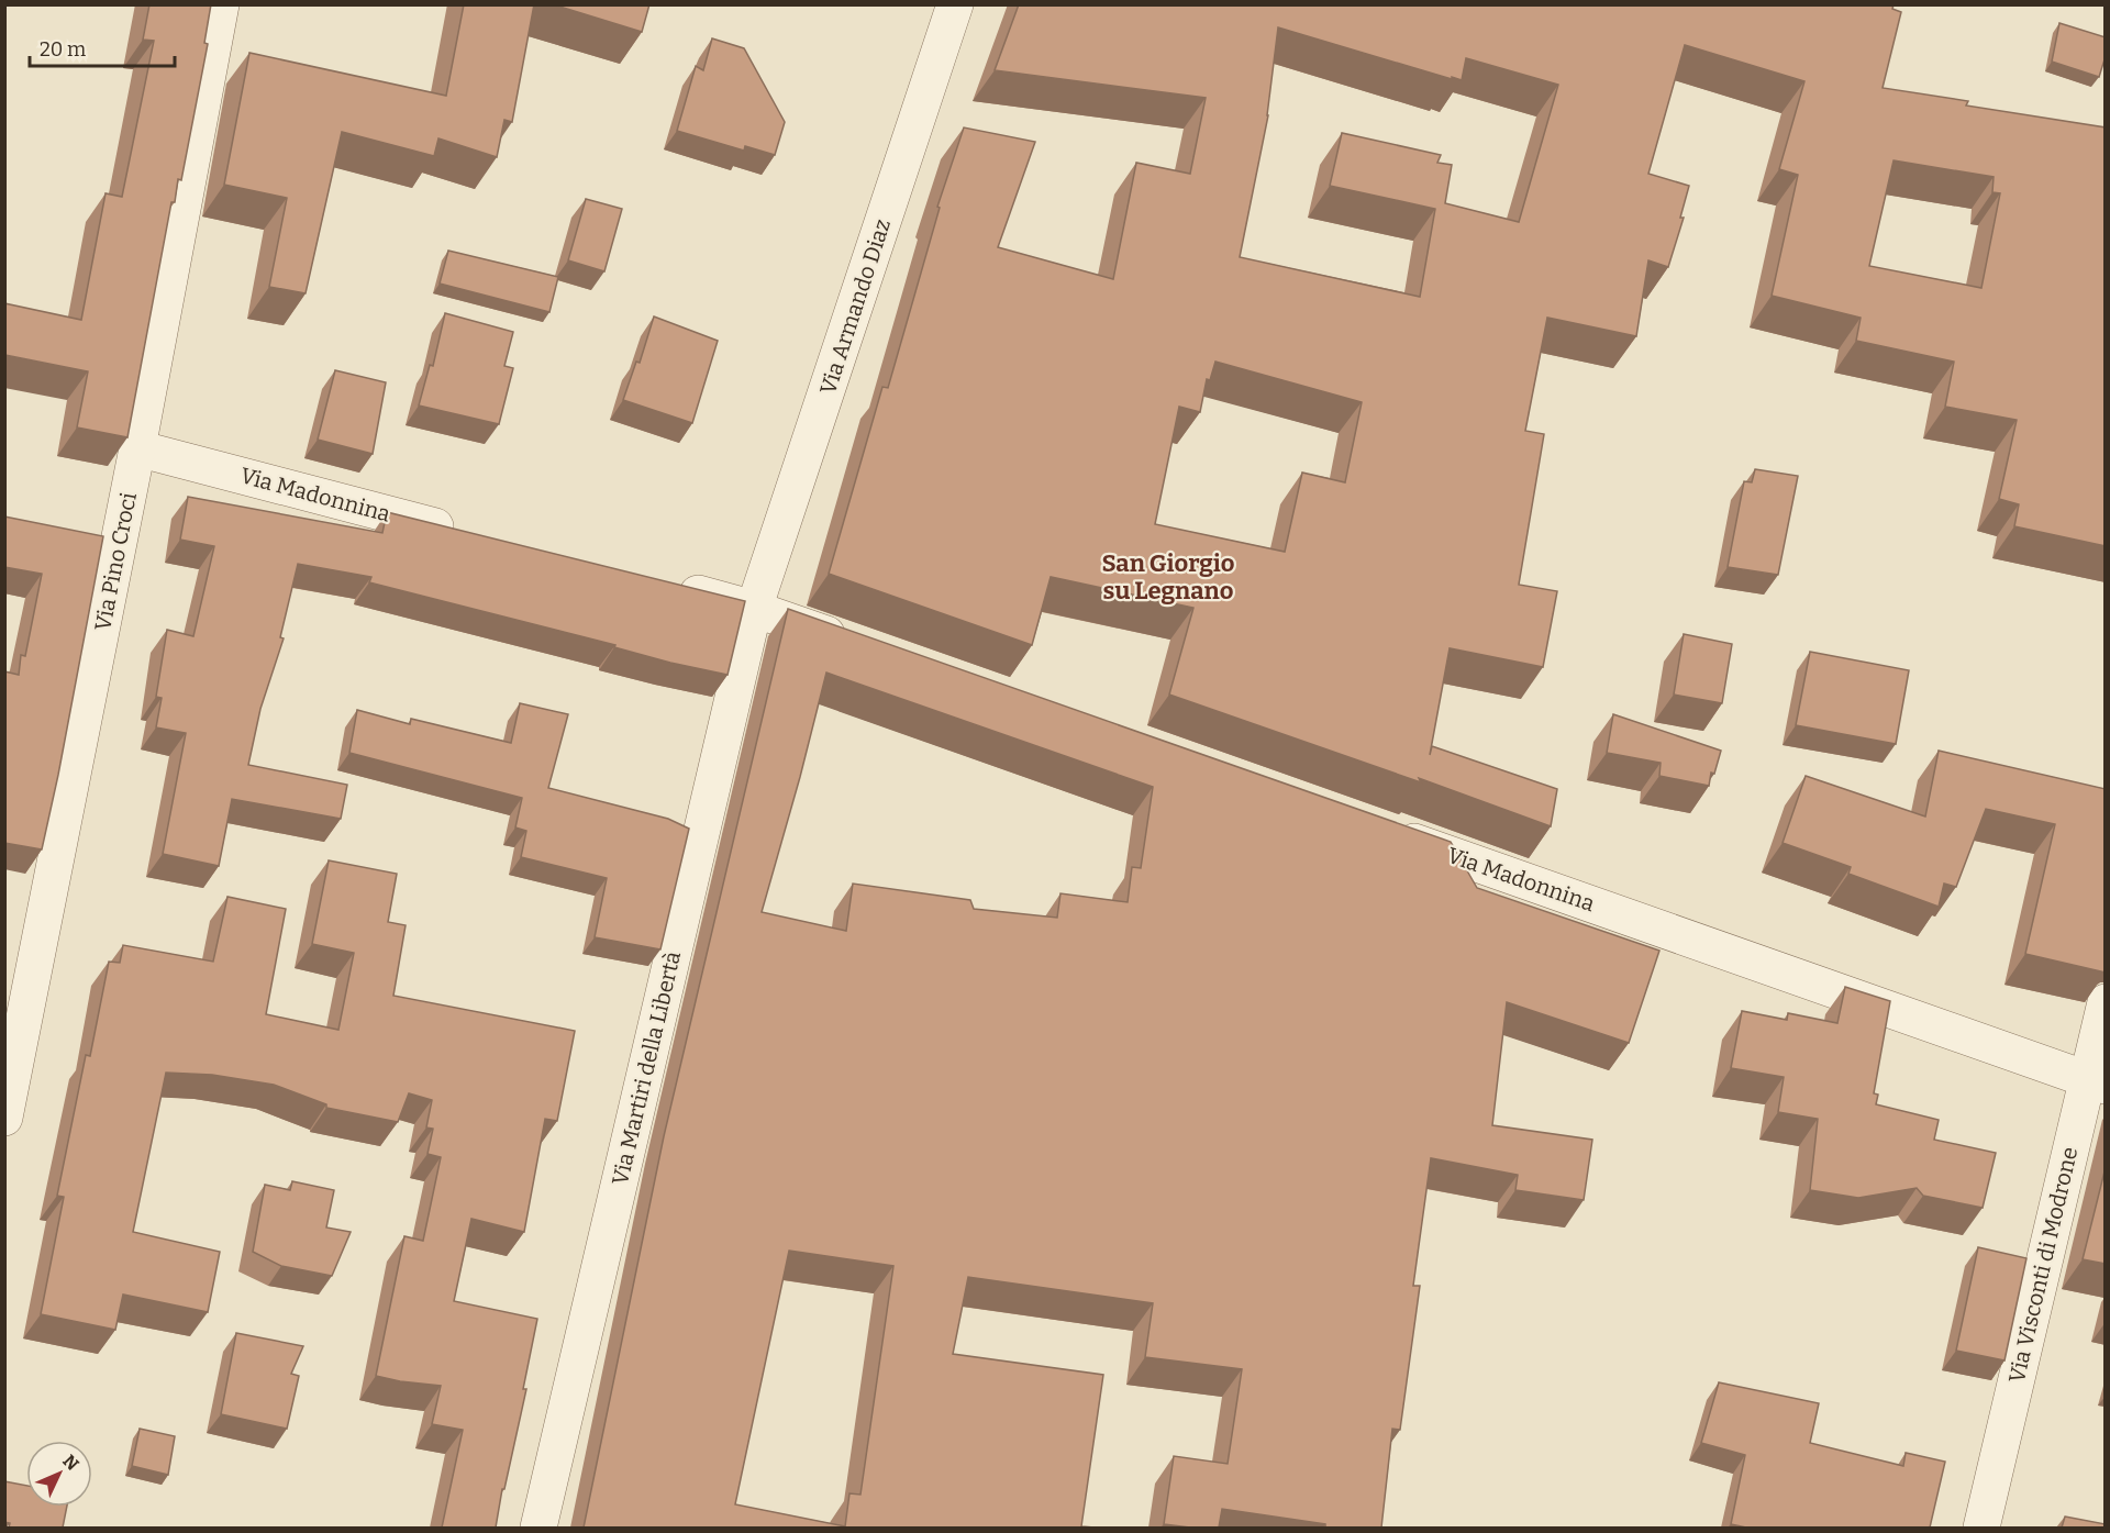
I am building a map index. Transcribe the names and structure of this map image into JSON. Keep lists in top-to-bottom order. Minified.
{"streets":{"street":["Via Armando Diaz","Via Madonnina","Via Pino Croci","Via Martiri della Libertà","Via Visconti di Modrone"]},"crossings":[["Via Armando Diaz","Via Martiri della Libertà"],["Via Madonnina","Via Pino Croci"],["Via Madonnina","Via Visconti di Modrone"]],"districts":["San Giorgio su Legnano"],"scale_bar":"20 m","north":"top right"}
